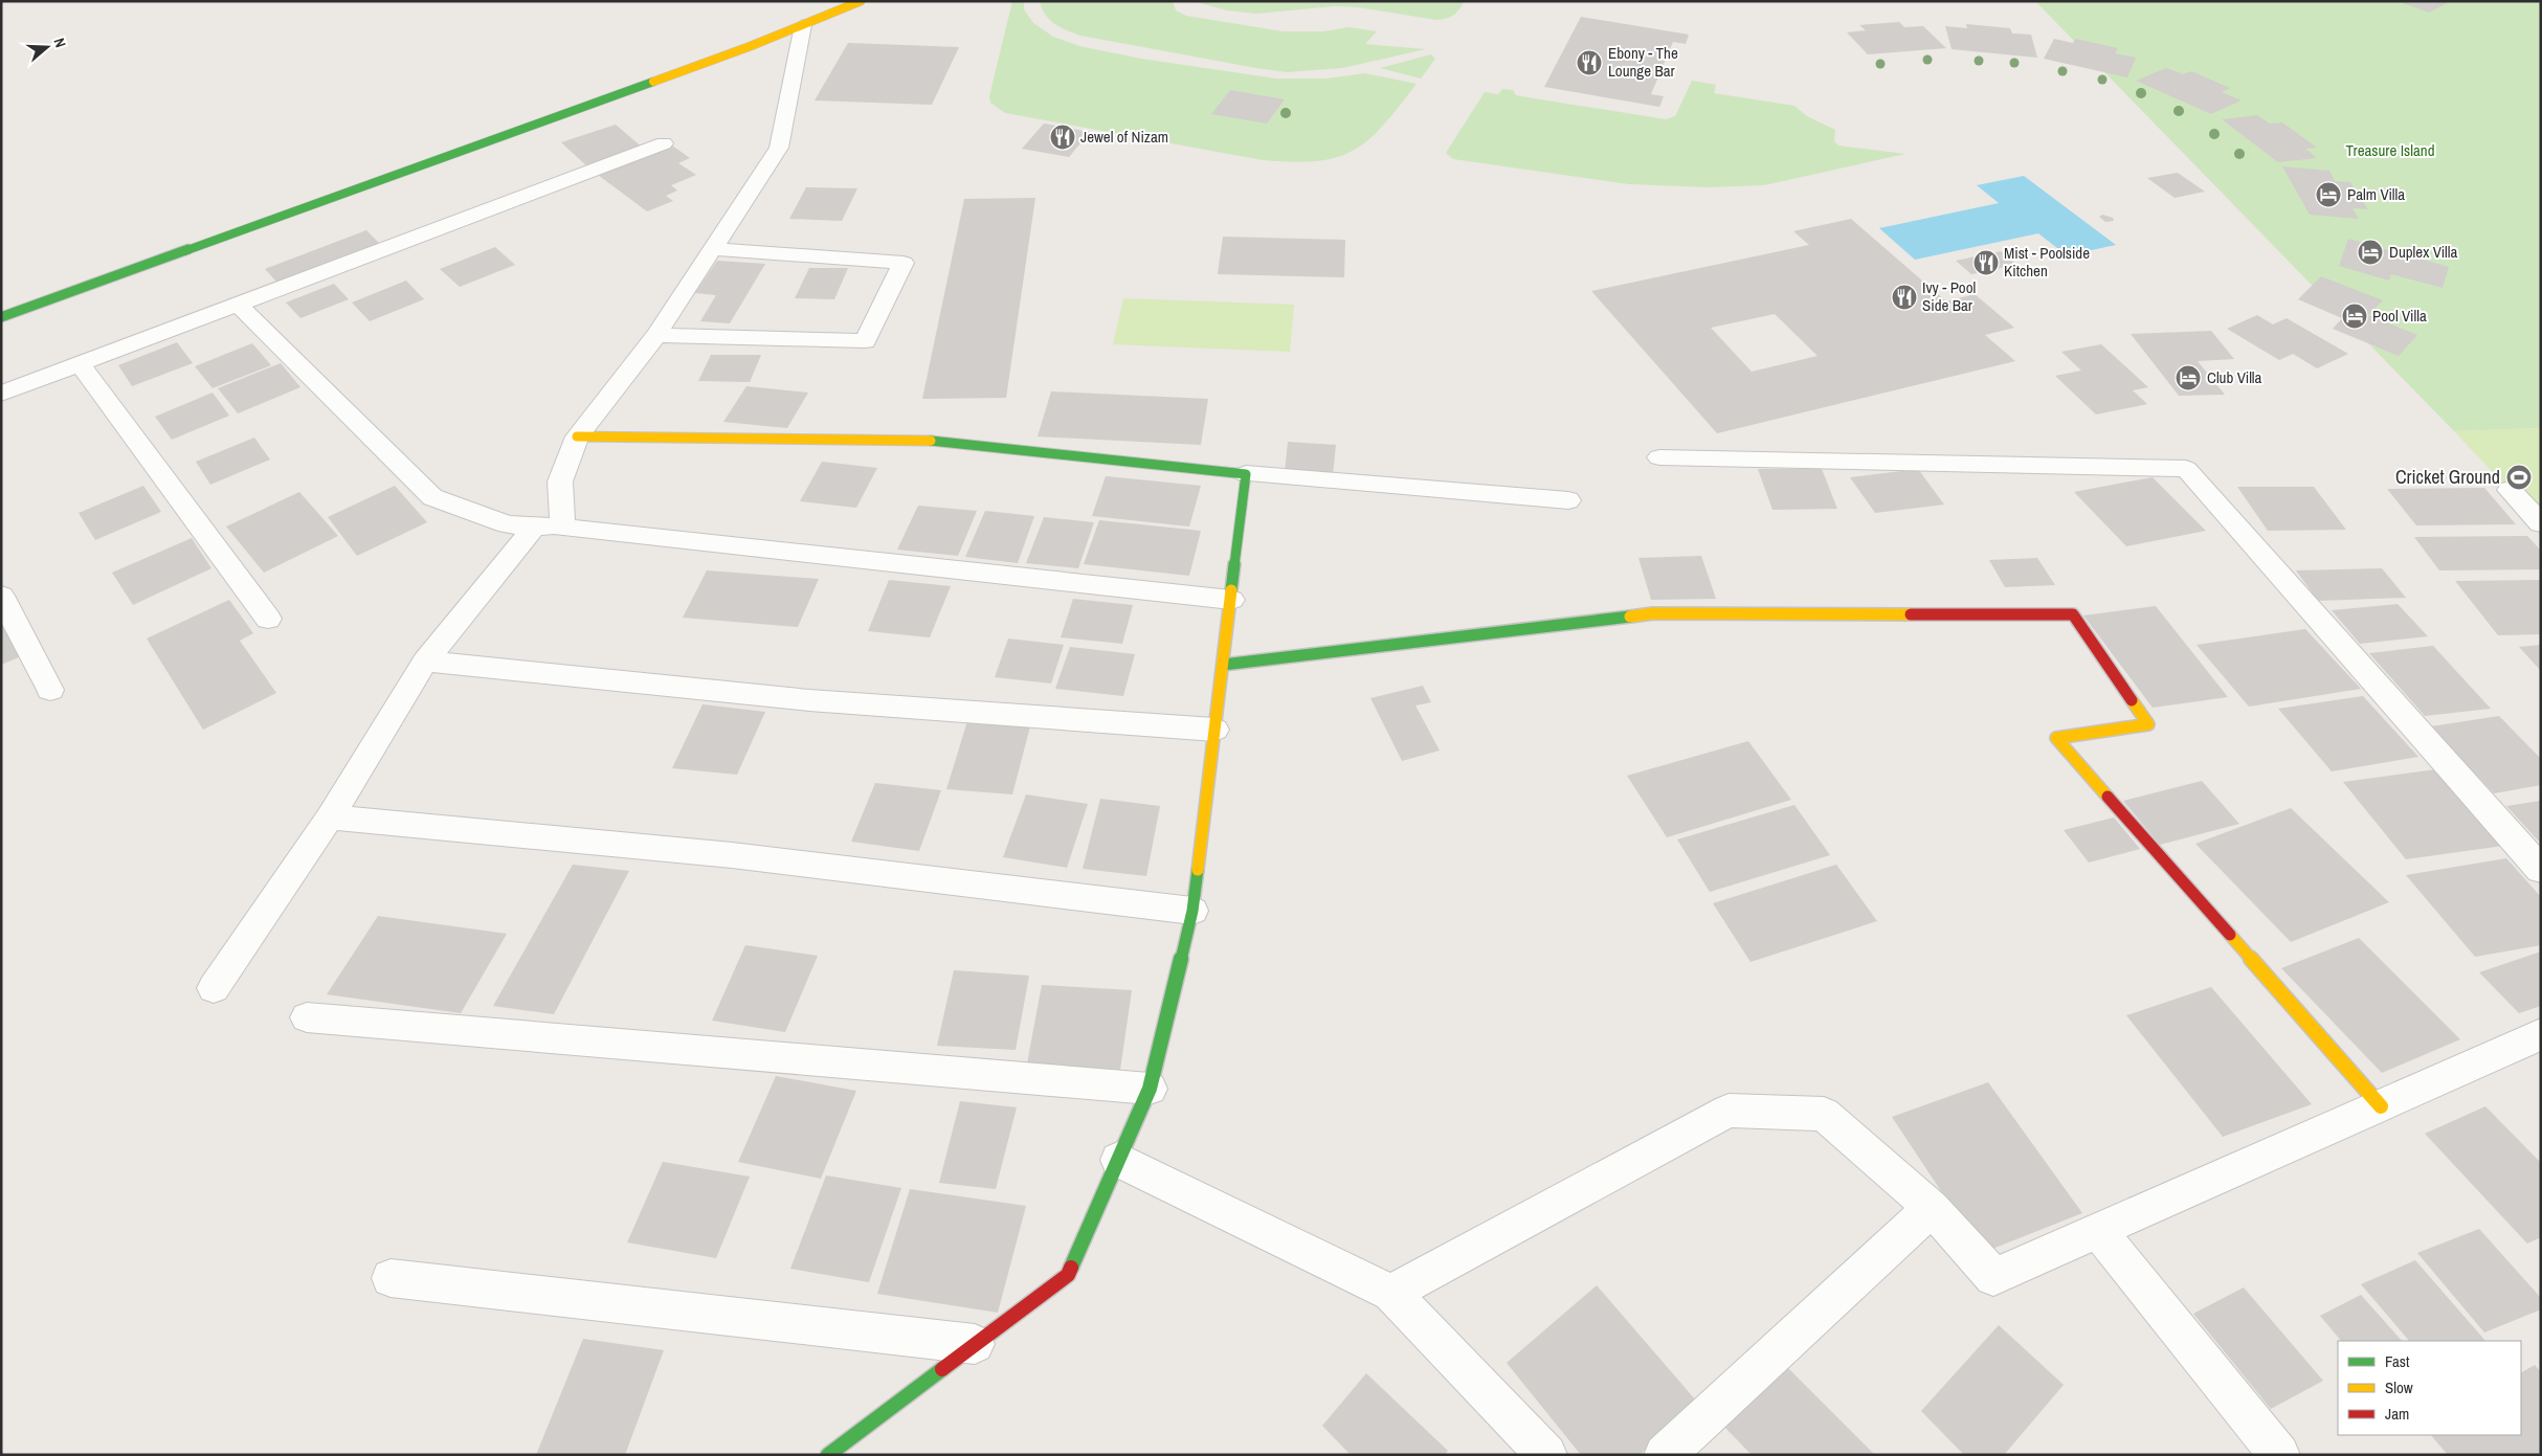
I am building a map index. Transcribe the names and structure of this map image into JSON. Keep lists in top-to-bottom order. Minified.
{"parks":["Treasure Island"],"places":{"restaurant":["Ebony - The Lounge Bar","Jewel of Nizam","Mist - Poolside Kitchen","Ivy - Pool Side Bar"],"hotel":["Palm Villa","Duplex Villa","Pool Villa","Club Villa"],"sports":["Cricket Ground"]},"legend":["Fast","Slow","Jam"],"north":"right"}
